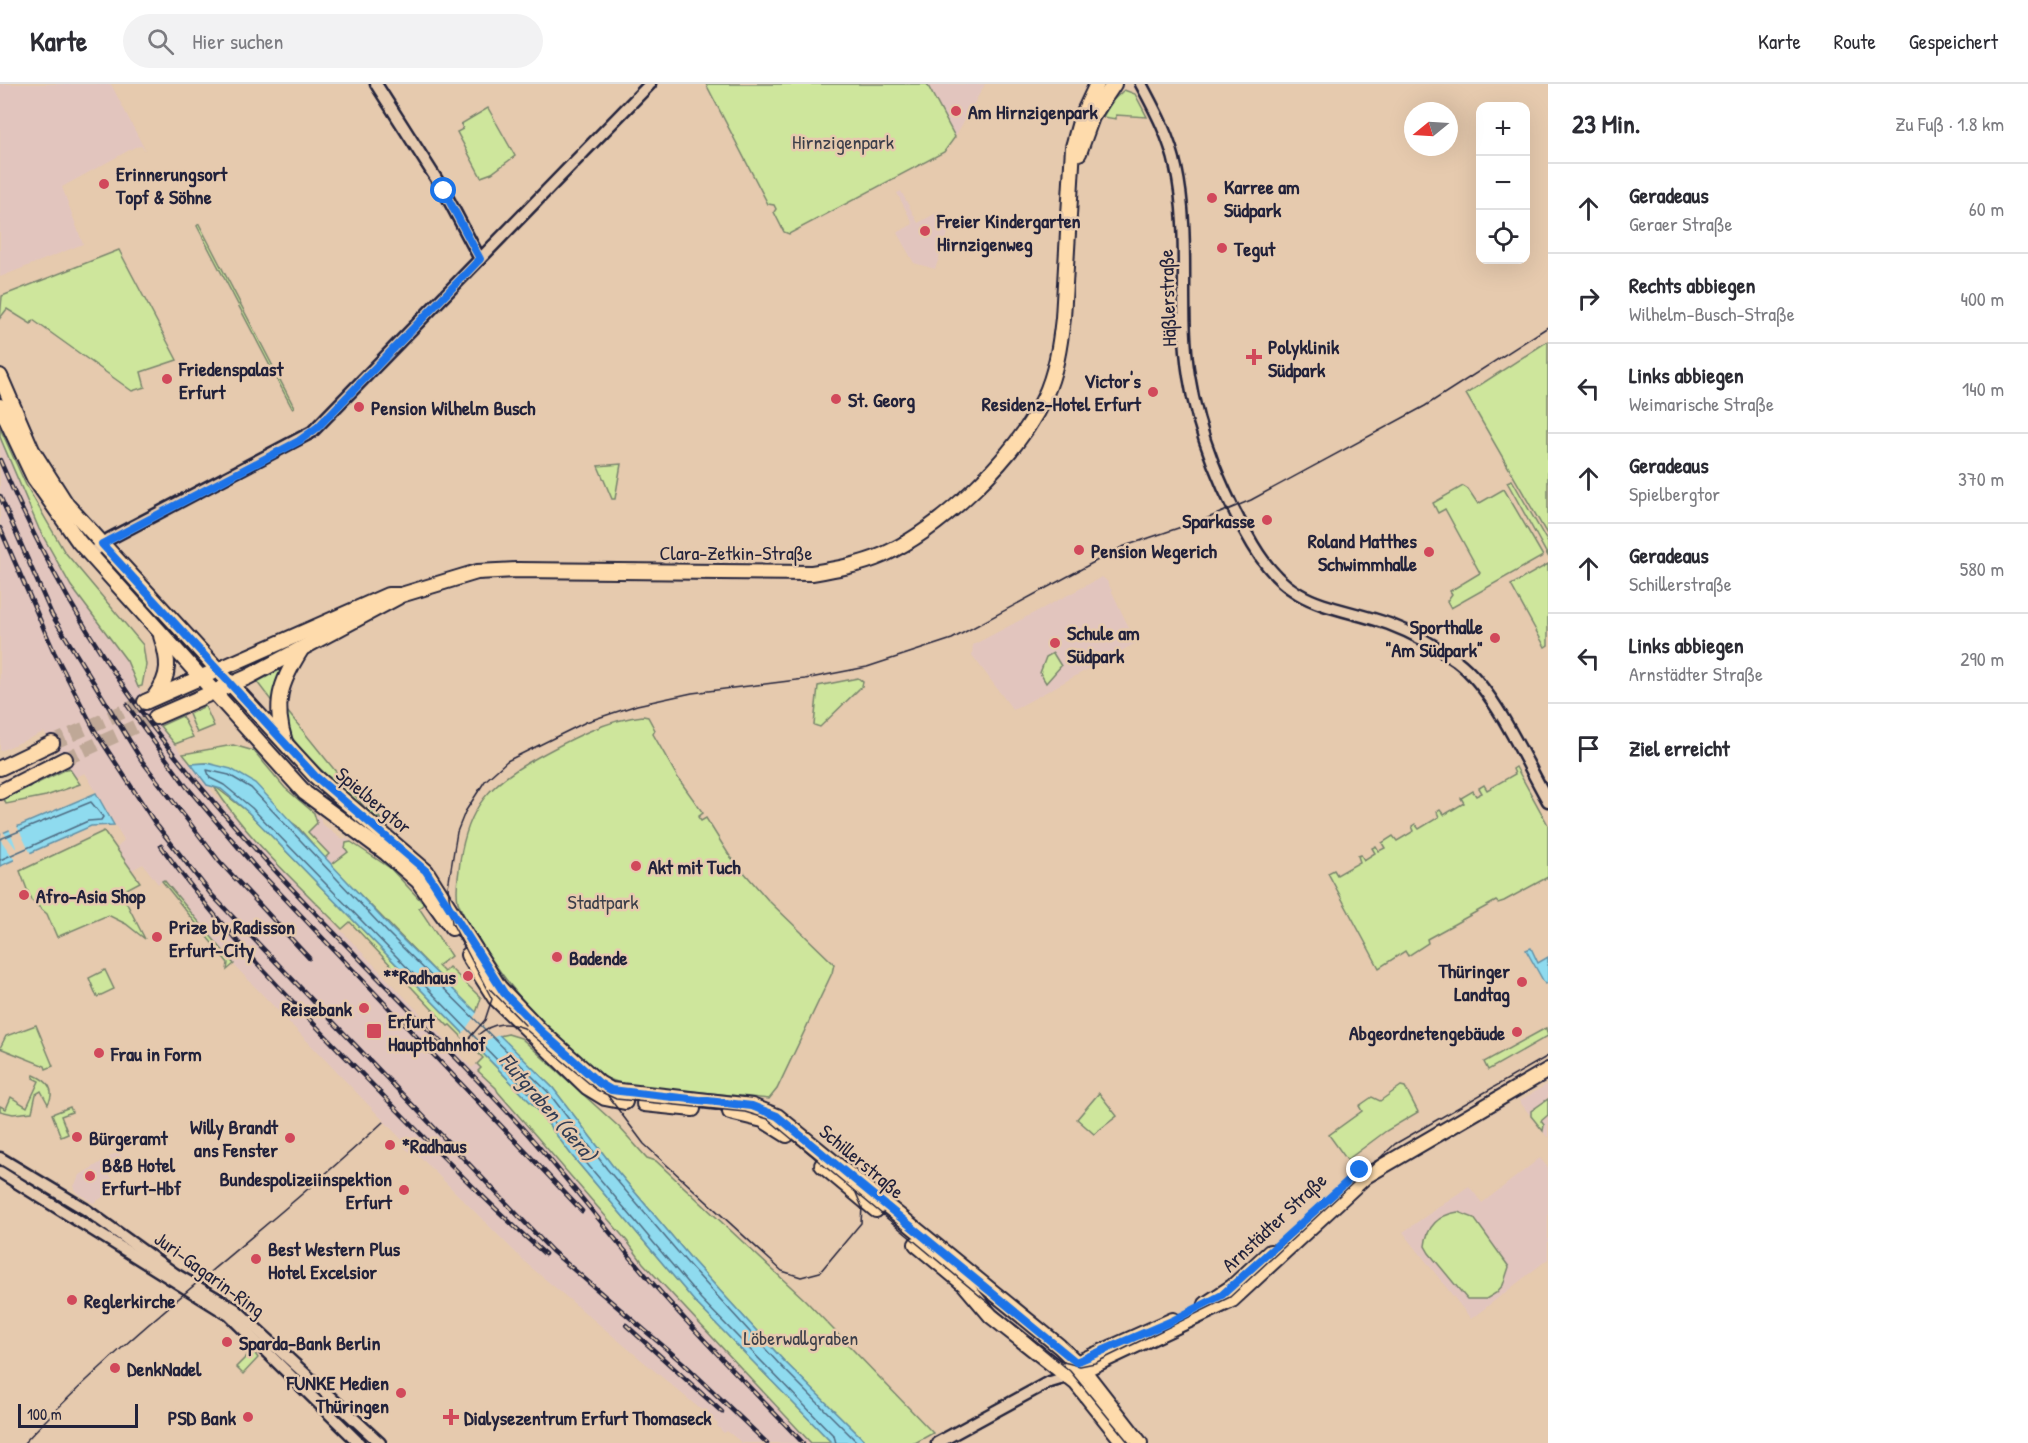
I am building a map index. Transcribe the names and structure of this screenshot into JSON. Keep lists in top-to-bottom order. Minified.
{"streets":{"main road":["Clara-Zetkin-Straße","Spielbergtor","Schillerstraße","Arnstädter Straße"],"street":["Häßlerstraße","Juri-Gagarin-Ring"]},"crossings":[["Clara-Zetkin-Straße","Spielbergtor"],["Spielbergtor","Schillerstraße"],["Schillerstraße","Arnstädter Straße"]],"water":["Flutgraben (Gera)"],"parks":["Hirnzigenpark","Stadtpark","Löberwallgraben"],"places":{"other":["Am Hirnzigenpark","Erinnerungsort Topf & Söhne","Karree am Südpark","Freier Kindergarten Hirnzigenweg","Tegut","Friedenspalast Erfurt","Victor's Residenz-Hotel Erfurt","St. Georg","Pension Wilhelm Busch","Sparkasse","Pension Wegerich","Roland Matthes Schwimmhalle","Sporthalle \"Am Südpark\"","Schule am Südpark","Akt mit Tuch","Afro-Asia Shop","Prize by Radisson Erfurt-City","Badende","**Radhaus","Thüringer Landtag","Reisebank","Abgeordnetengebäude","Frau in Form","Bürgeramt","Willy Brandt ans Fenster","*Radhaus","B&B Hotel Erfurt-Hbf","Bundespolizeiinspektion Erfurt","Best Western Plus Hotel Excelsior","Reglerkirche","Sparda-Bank Berlin","DenkNadel","FUNKE Medien Thüringen","PSD Bank"],"health":["Polyklinik Südpark","Dialysezentrum Erfurt Thomaseck"],"transit":["Erfurt Hauptbahnhof"]},"scale_bar":"100 m","north":"left","page":{"header":"Karte","search":"Hier suchen","nav":["Karte","Route","Gespeichert"],"heading":["23 Min.","Zu Fuß · 1.8 km"],"map_buttons":["+","−"],"list":[["Geradeaus","Geraer Straße","60 m"],["Rechts abbiegen","Wilhelm-Busch-Straße","400 m"],["Links abbiegen","Weimarische Straße","140 m"],["Geradeaus","Spielbergtor","370 m"],["Geradeaus","Schillerstraße","580 m"],["Links abbiegen","Arnstädter Straße","290 m"],"Ziel erreicht"],"scale":"100 m"}}
